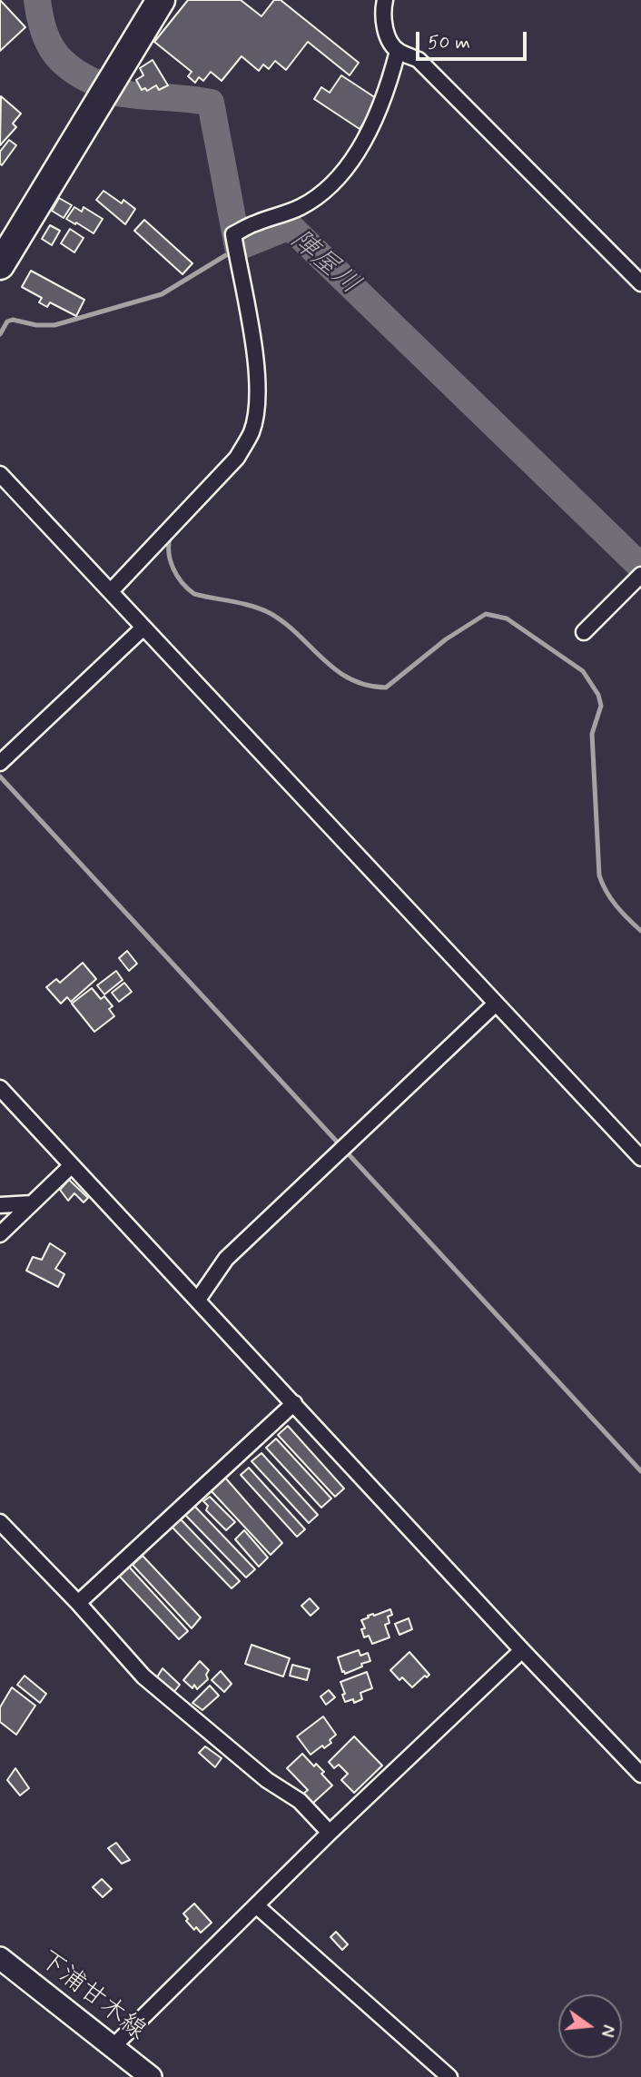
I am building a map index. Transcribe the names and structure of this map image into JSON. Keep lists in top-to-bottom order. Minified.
{"streets":{"main road":["下浦甘木線"]},"water":["陣屋川"],"scale_bar":"50 m","north":"right"}
